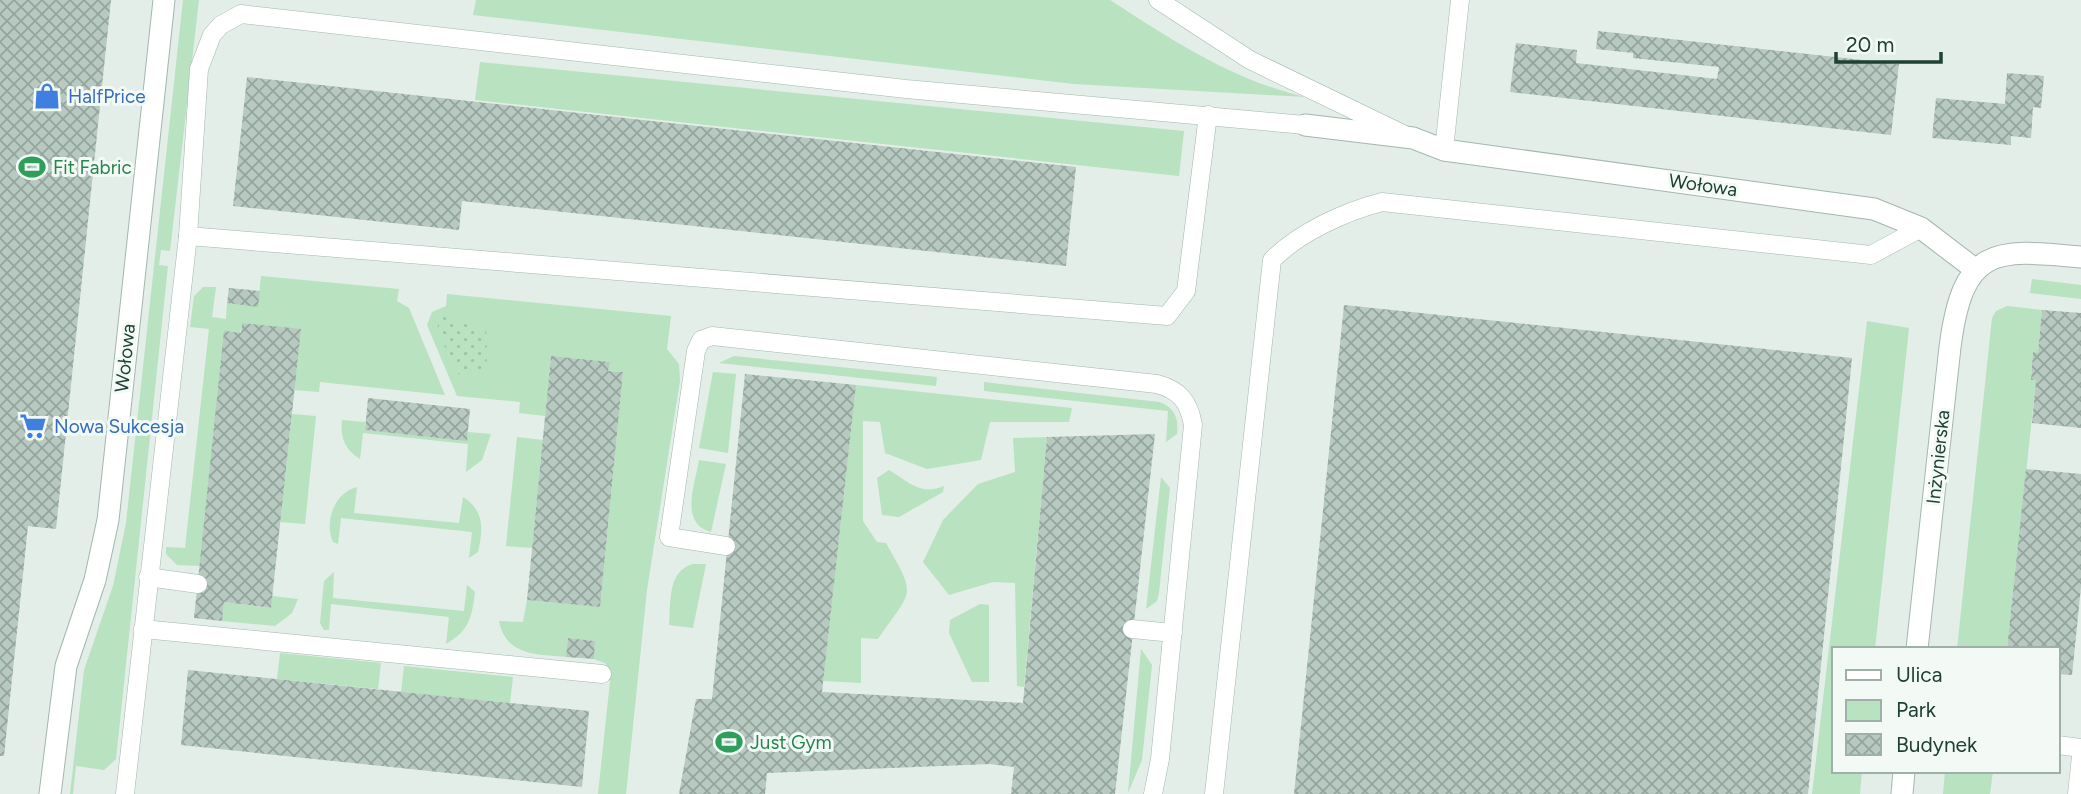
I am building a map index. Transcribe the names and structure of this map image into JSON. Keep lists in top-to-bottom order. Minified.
{"streets":{"street":["Wołowa","Inżynierska"]},"crossings":[["Wołowa","Inżynierska"]],"places":{"shop":["HalfPrice"],"sports":["Fit Fabric","Just Gym"],"supermarket":["Nowa Sukcesja"]},"legend":["Ulica","Park","Budynek"],"scale_bar":"20 m"}
